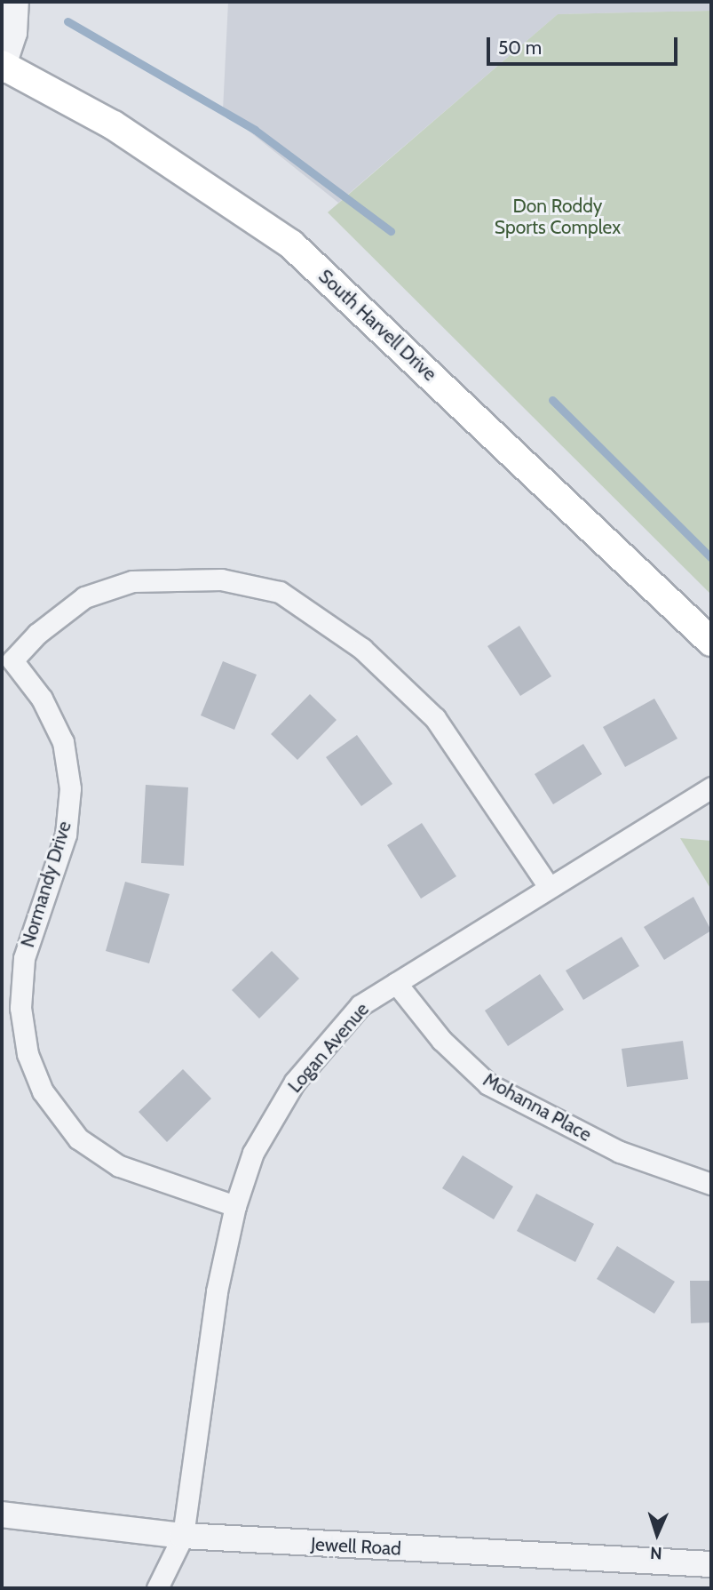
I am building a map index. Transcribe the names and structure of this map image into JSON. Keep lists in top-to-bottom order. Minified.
{"streets":{"main road":["South Harvell Drive"],"street":["Normandy Drive","Logan Avenue","Mohanna Place","Jewell Road"]},"crossings":[["Normandy Drive","Logan Avenue"],["Logan Avenue","Mohanna Place"],["Logan Avenue","Jewell Road"]],"parks":["Don Roddy Sports Complex"],"scale_bar":"50 m","north":"bottom"}
